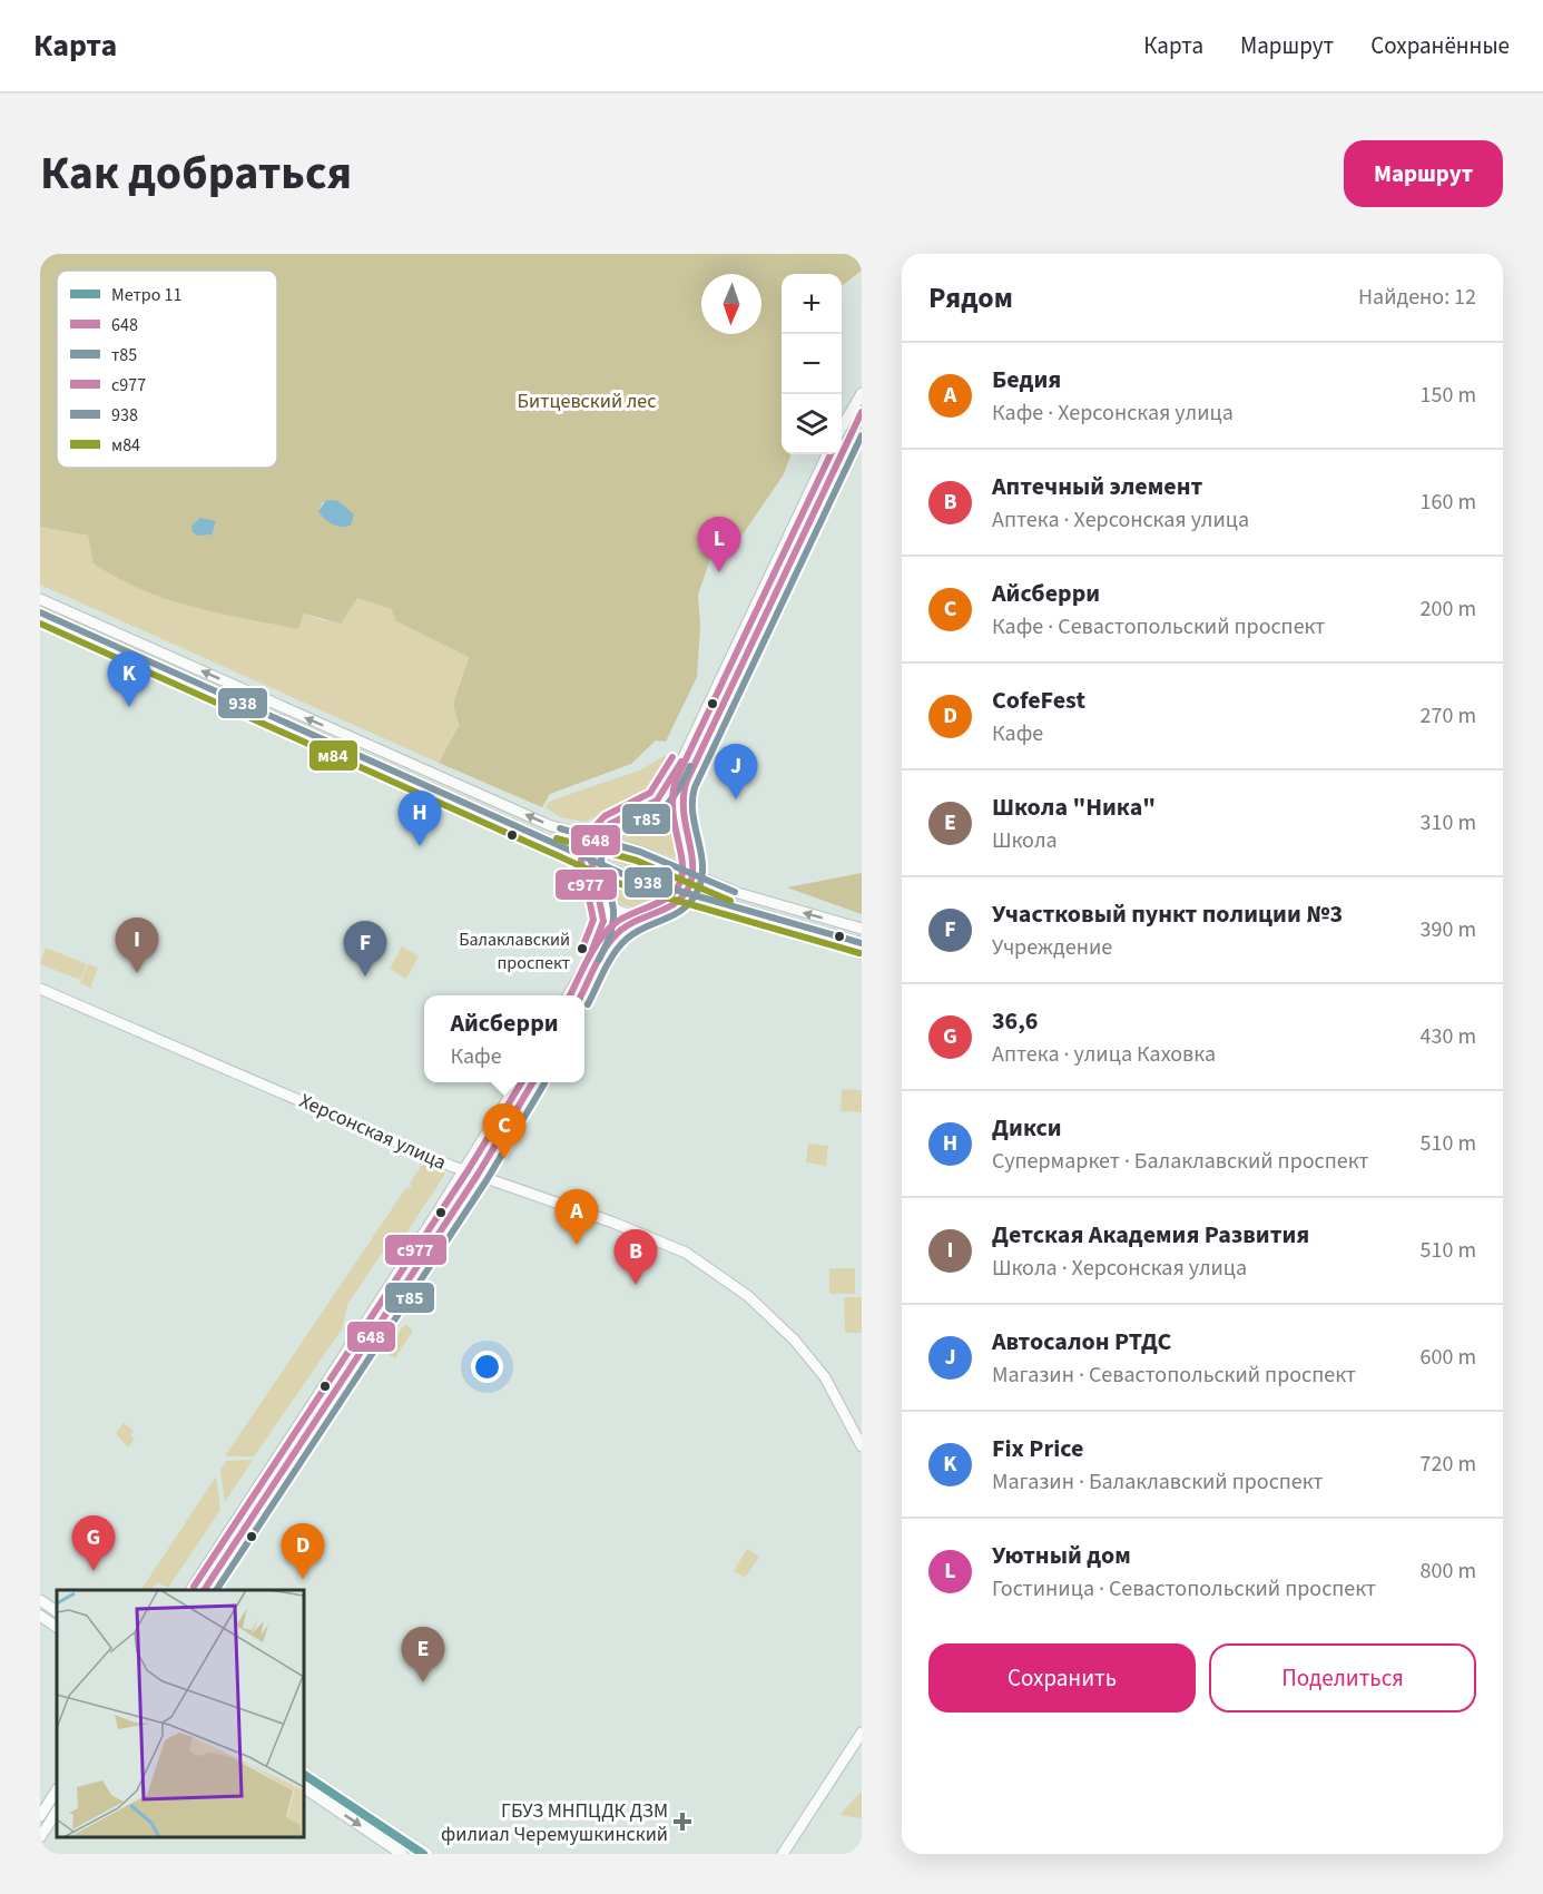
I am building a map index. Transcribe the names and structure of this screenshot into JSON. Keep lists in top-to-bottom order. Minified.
{"streets":{"main road":["Херсонская улица"]},"parks":["Битцевский лес"],"places":{"other":["Балаклавский проспект"],"health":["ГБУЗ МНПЦДК ДЗМ филиал Черемушкинский"]},"lines":["transit line 648","transit line т85","transit line с977","transit line 938","transit line м84","metro line 11"],"legend":["Метро 11","648","т85","с977","938","м84"],"north":"bottom","page":{"header":"Карта","nav":["Карта","Маршрут","Сохранённые"],"title":"Как добраться","buttons":["Маршрут",["Сохранить","Поделиться"]],"heading":["Рядом","Найдено: 12"],"map_buttons":["+","−"],"list":[{"mark":"A","name":"Бедия","note":"Кафе · Херсонская улица","value":"150 m"},{"mark":"B","name":"Аптечный элемент","note":"Аптека · Херсонская улица","value":"160 m"},{"mark":"C","name":"Айсберри","note":"Кафе · Севастопольский проспект","value":"200 m"},{"mark":"D","name":"CofeFest","note":"Кафе","value":"270 m"},{"mark":"E","name":"Школа \"Ника\"","note":"Школа","value":"310 m"},{"mark":"F","name":"Участковый пункт полиции №3","note":"Учреждение","value":"390 m"},{"mark":"G","name":"36,6","note":"Аптека · улица Каховка","value":"430 m"},{"mark":"H","name":"Дикси","note":"Супермаркет · Балаклавский проспект","value":"510 m"},{"mark":"I","name":"Детская Академия Развития","note":"Школа · Херсонская улица","value":"510 m"},{"mark":"J","name":"Автосалон РТДС","note":"Магазин · Севастопольский проспект","value":"600 m"},{"mark":"K","name":"Fix Price","note":"Магазин · Балаклавский проспект","value":"720 m"},{"mark":"L","name":"Уютный дом","note":"Гостиница · Севастопольский проспект","value":"800 m"}],"pins":["L","K","J","H","I","F","C","A","B","G","D","E"],"popup":["Айсберри","Кафе"]}}
